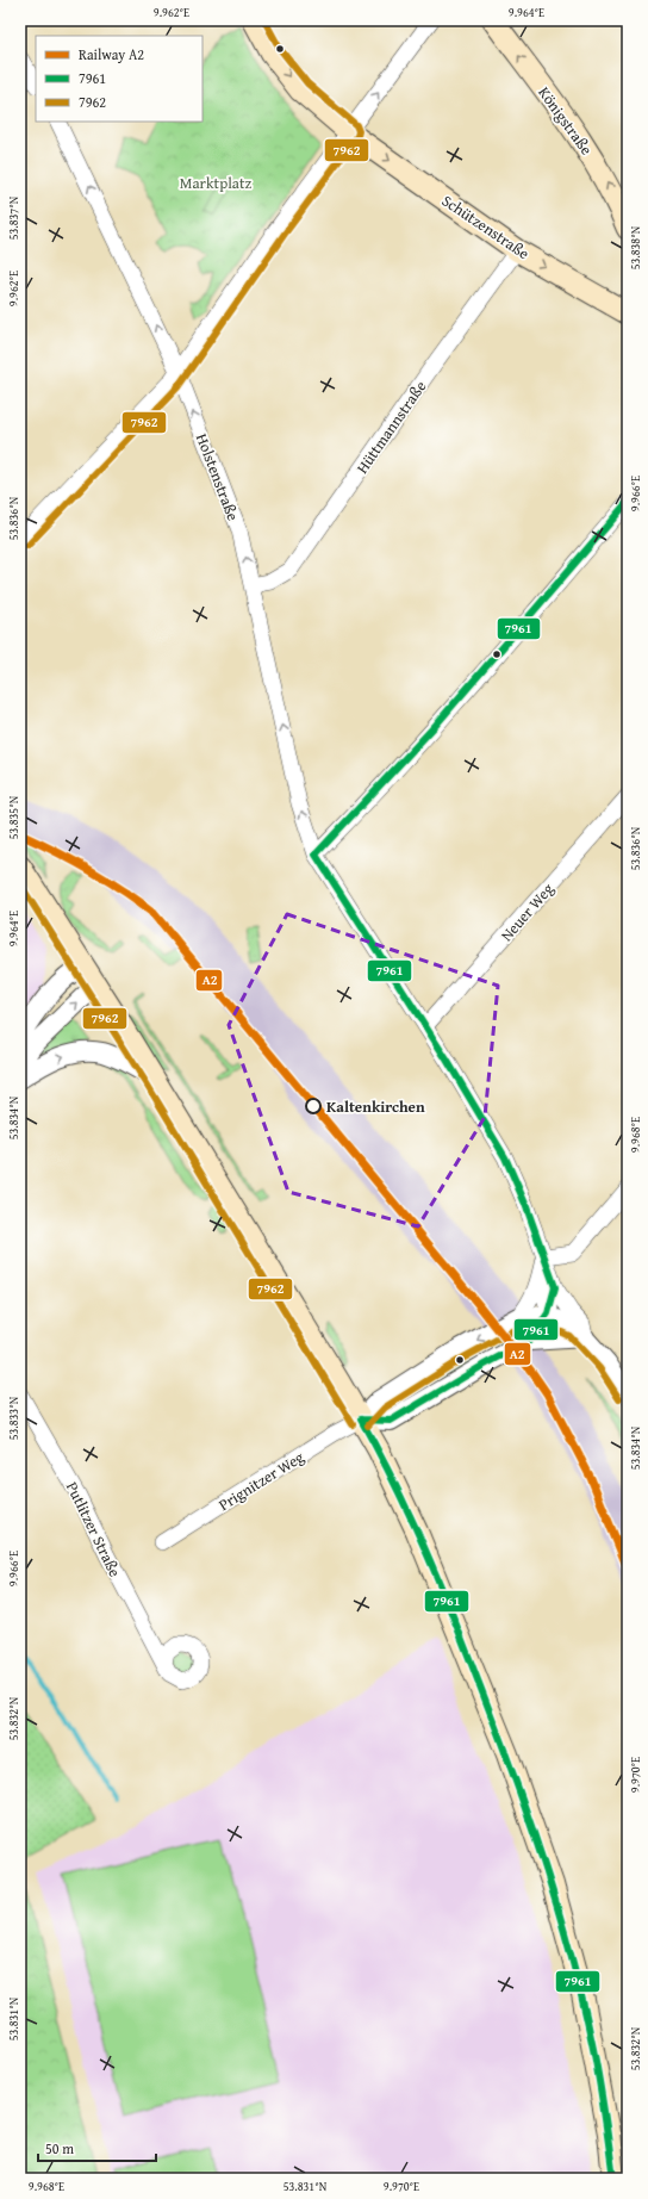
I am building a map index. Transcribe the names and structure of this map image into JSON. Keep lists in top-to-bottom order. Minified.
{"streets":{"main road":["Königstraße","Schützenstraße"],"street":["Hüttmannstraße","Holstenstraße","Neuer Weg","Prignitzer Weg","Putlitzer Straße"]},"crossings":[["Schützenstraße","Hüttmannstraße"],["Hüttmannstraße","Holstenstraße"],["Holstenstraße","Neuer Weg"]],"one_way":["Königstraße","Schützenstraße","Holstenstraße"],"parks":["Marktplatz"],"places":["Kaltenkirchen"],"lines":["transit line 7962","transit line 7961","rail line A2"],"legend":["Railway A2","7961","7962"],"scale_bar":"50 m","coordinates":["9.962°E","9.964°E","53.837°N","53.838°N","9.966°E","53.836°N","53.835°N","53.834°N","9.968°E","53.833°N","53.832°N","9.970°E","53.831°N"]}
